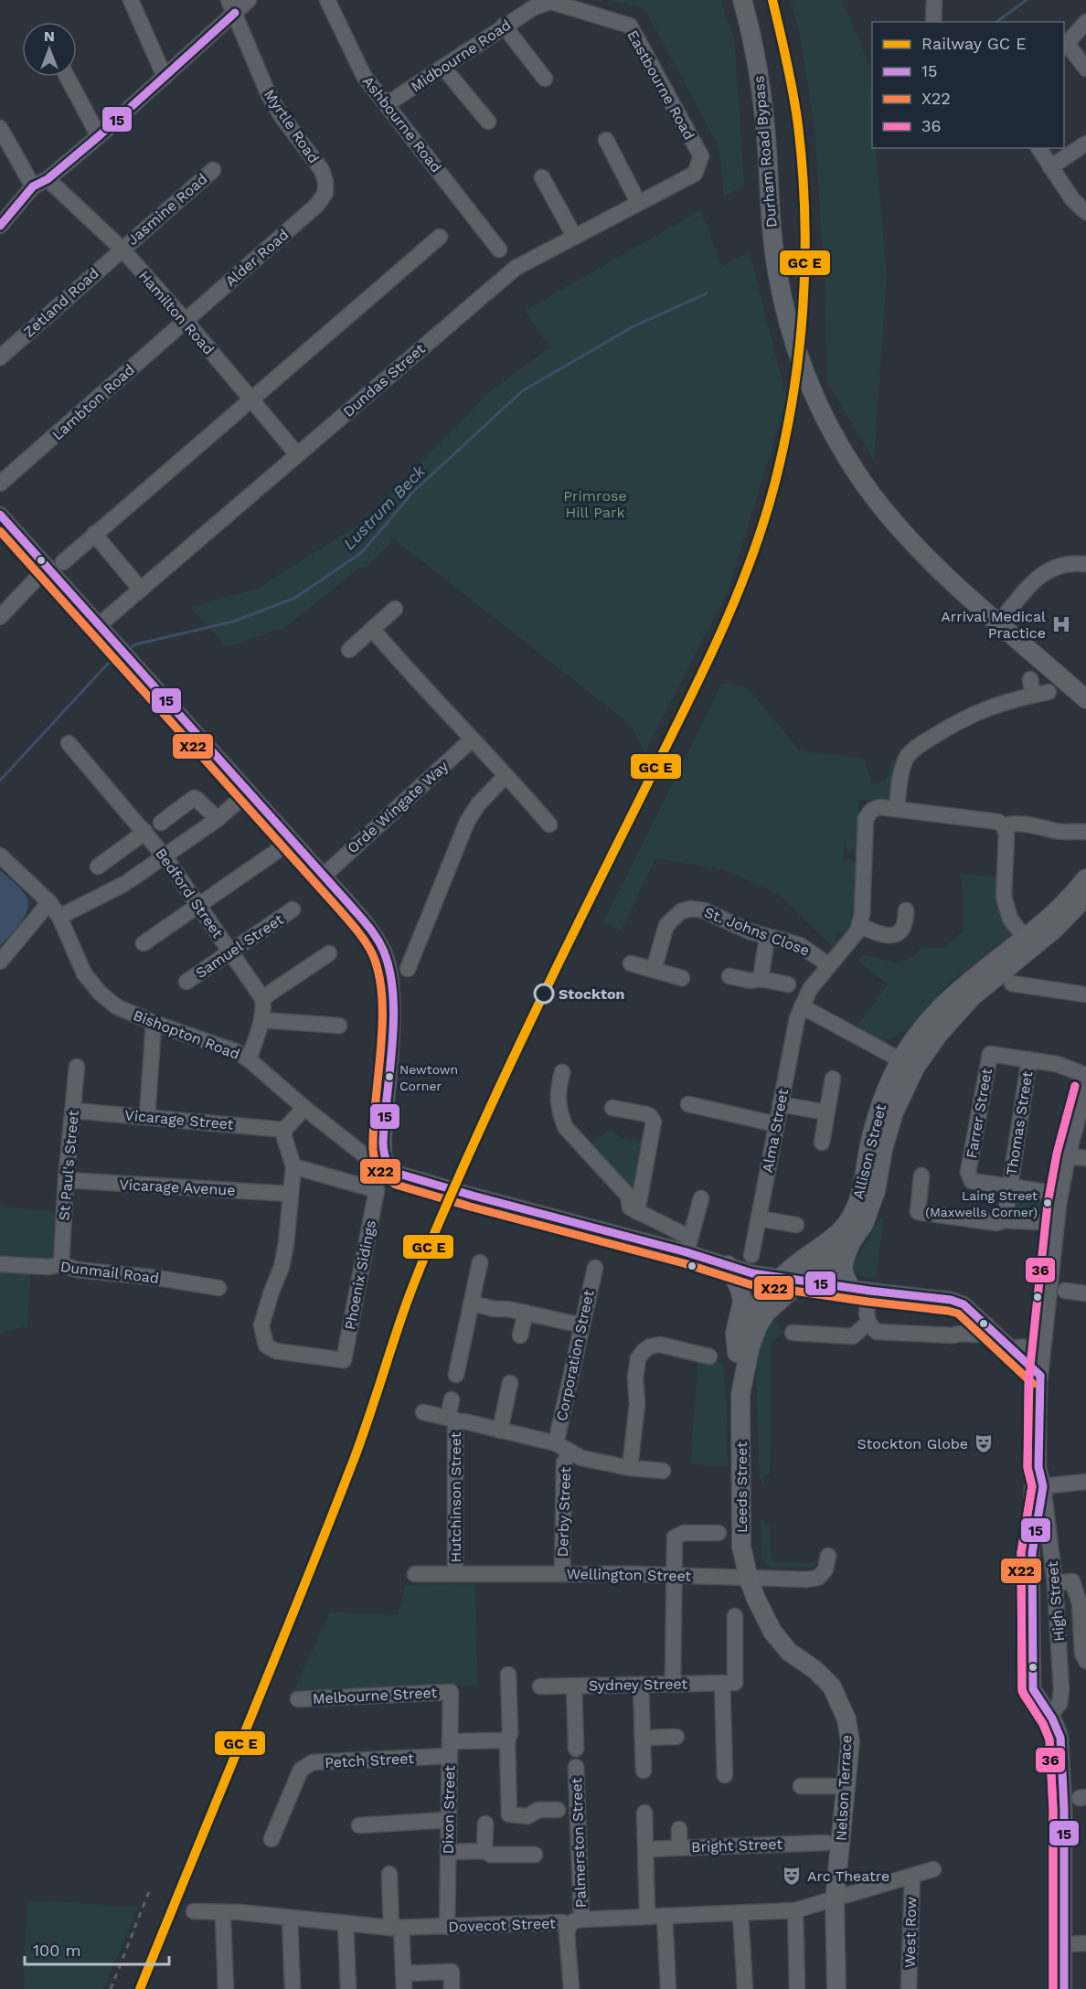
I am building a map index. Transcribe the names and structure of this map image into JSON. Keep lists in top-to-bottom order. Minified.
{"streets":{"main road":["Durham Road Bypass","Allison Street","Leeds Street","Nelson Terrace"],"street":["Midbourne Road","Eastbourne Road","Ashbourne Road","Myrtle Road","Jasmine Road","Alder Road","Zetland Road","Hamilton Road","Dundas Street","Lambton Road","Orde Wingate Way","Bedford Street","St. Johns Close","Samuel Street","Bishopton Road","Farrer Street","Vicarage Street","Thomas Street","Alma Street","St Paul's Street","Vicarage Avenue","Dunmail Road","Phoenix Sidings","Corporation Street","Hutchinson Street","Derby Street","Wellington Street","High Street","Sydney Street","Melbourne Street","Petch Street","Dixon Street","Palmerston Street","Bright Street","Dovecot Street","West Row"]},"crossings":[["Midbourne Road","Eastbourne Road"],["Midbourne Road","Ashbourne Road"],["Eastbourne Road","Dundas Street"],["Myrtle Road","Alder Road"],["Jasmine Road","Zetland Road"],["Jasmine Road","Hamilton Road"],["Alder Road","Hamilton Road"],["Alder Road","Lambton Road"],["Zetland Road","Hamilton Road"],["Hamilton Road","Dundas Street"],["Hamilton Road","Lambton Road"],["Bedford Street","Samuel Street"],["St. Johns Close","Alma Street"],["Farrer Street","Thomas Street"],["Vicarage Street","St Paul's Street"],["Allison Street","Leeds Street"],["St Paul's Street","Vicarage Avenue"],["St Paul's Street","Dunmail Road"],["Vicarage Avenue","Phoenix Sidings"],["Leeds Street","Wellington Street"],["Leeds Street","Nelson Terrace"],["Hutchinson Street","Wellington Street"],["Derby Street","Wellington Street"],["Wellington Street","Nelson Terrace"],["Melbourne Street","Dixon Street"],["Petch Street","Dixon Street"],["Nelson Terrace","Dovecot Street"],["Dixon Street","Dovecot Street"],["Palmerston Street","Dovecot Street"],["Dovecot Street","West Row"]],"water":["Lustrum Beck"],"parks":["Primrose Hill Park"],"places":{"hospital":["Arrival Medical Practice"],"other":["Stockton","Newtown Corner","Laing Street (Maxwells Corner)"],"theatre":["Stockton Globe","Arc Theatre"]},"lines":["transit line 15","transit line X22","transit line 36"],"legend":["Railway GC E","15","X22","36"],"scale_bar":"100 m","north":"top"}
